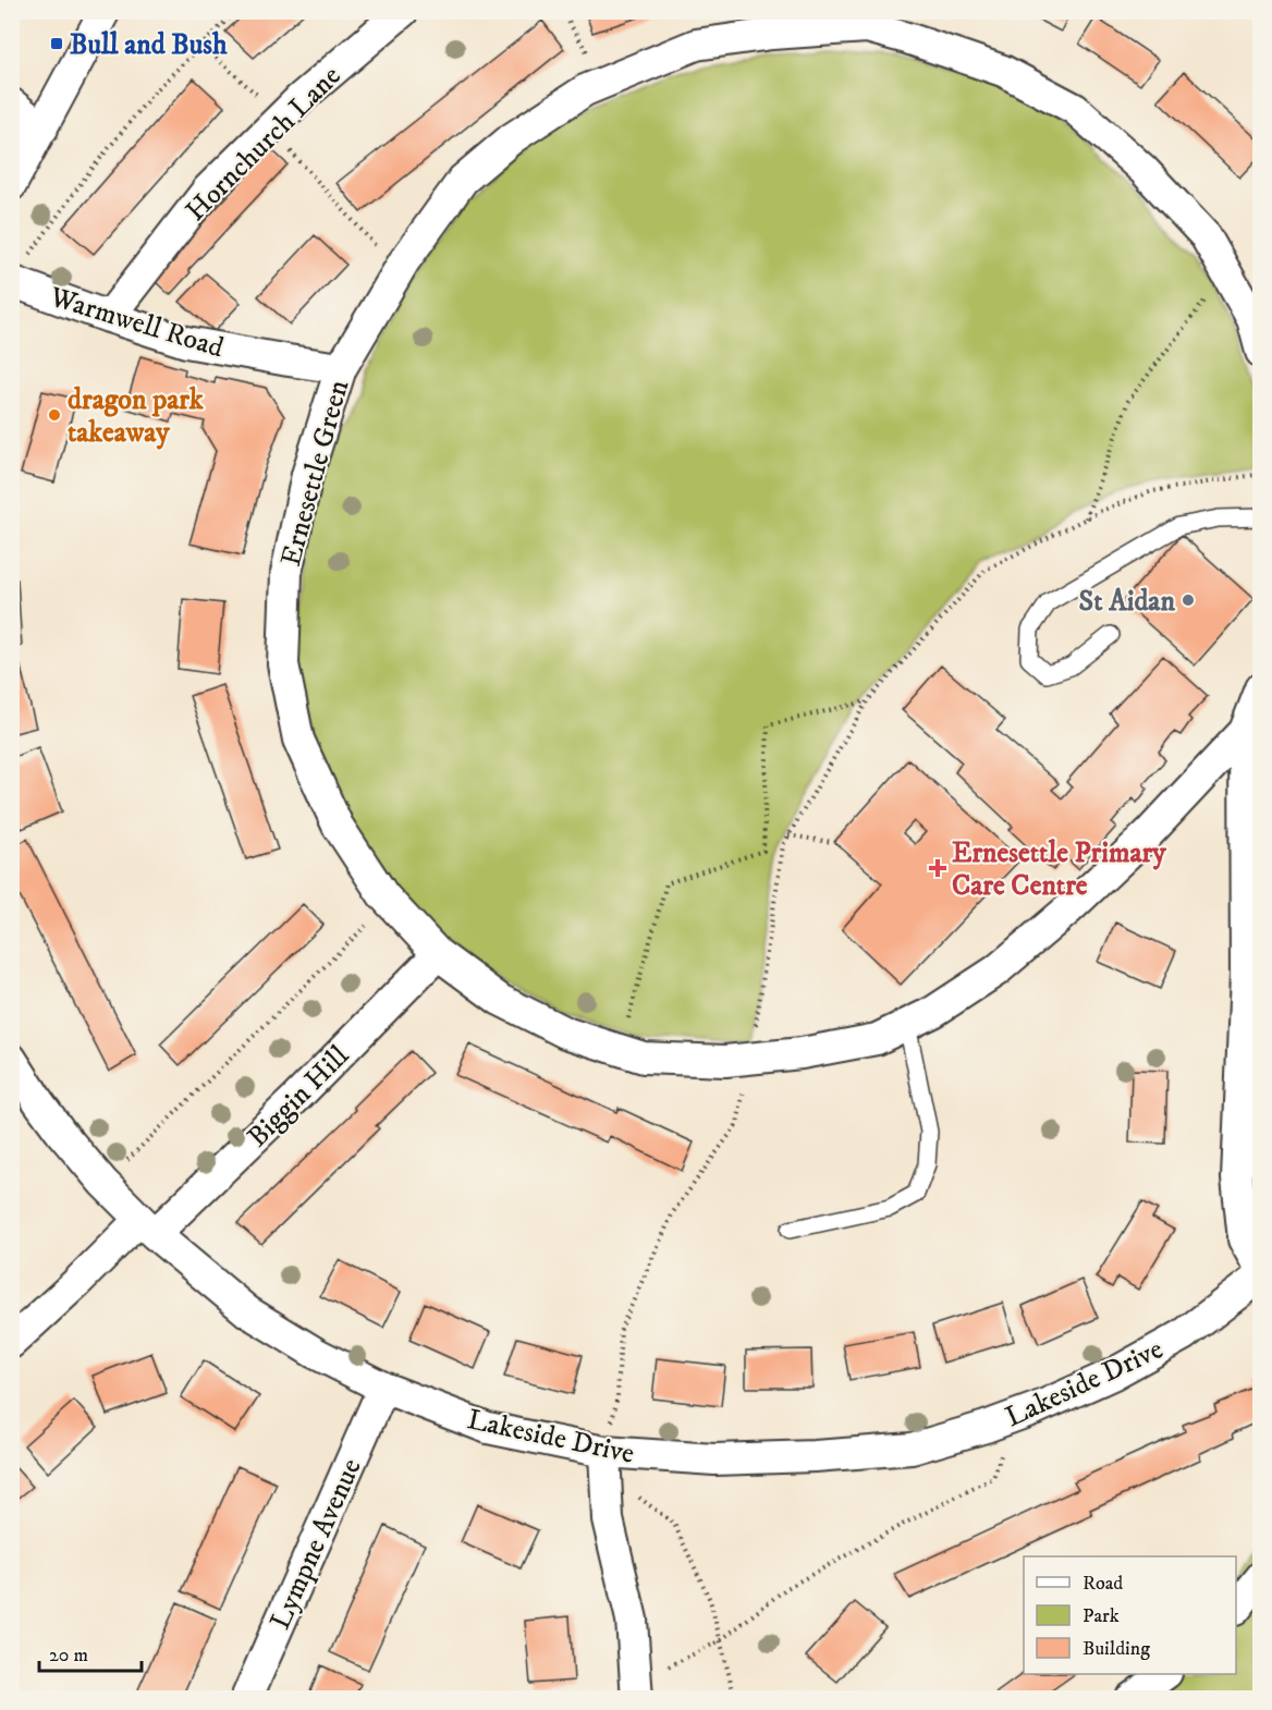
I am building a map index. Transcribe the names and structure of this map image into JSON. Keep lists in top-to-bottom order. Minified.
{"streets":{"street":["Hornchurch Lane","Warmwell Road","Ernesettle Green","Biggin Hill","Lakeside Drive","Lympne Avenue"]},"crossings":[["Hornchurch Lane","Warmwell Road"],["Warmwell Road","Ernesettle Green"],["Ernesettle Green","Biggin Hill"],["Biggin Hill","Lakeside Drive"],["Lakeside Drive","Lympne Avenue"]],"places":{"transit":["Bull and Bush"],"other":["dragon park takeaway","St Aidan"],"health":["Ernesettle Primary Care Centre"]},"legend":["Road","Park","Building"],"scale_bar":"20 m"}
